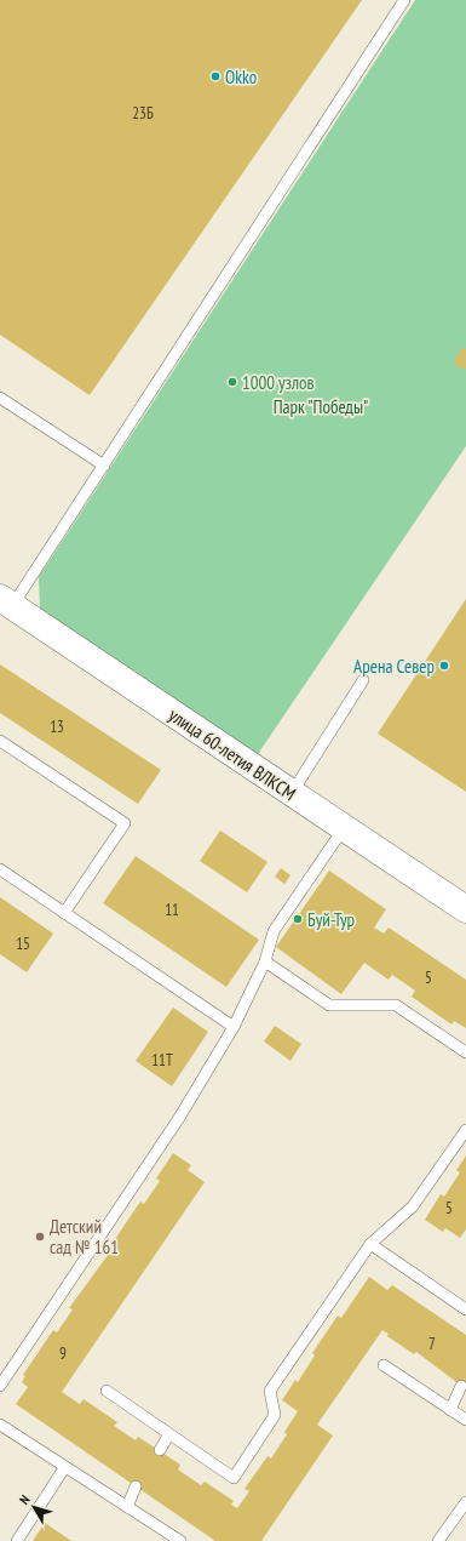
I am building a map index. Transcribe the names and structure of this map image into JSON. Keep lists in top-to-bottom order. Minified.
{"streets":{"street":["улица 60-летия ВЛКСМ"]},"parks":["Парк \"Победы\""],"places":["Okko","1000 узлов","Арена Север","Буй-Тур","Детский сад № 161"],"house_numbers":["23Б","13","11","15","5","11Т","5","7","9"],"north":"top left"}
